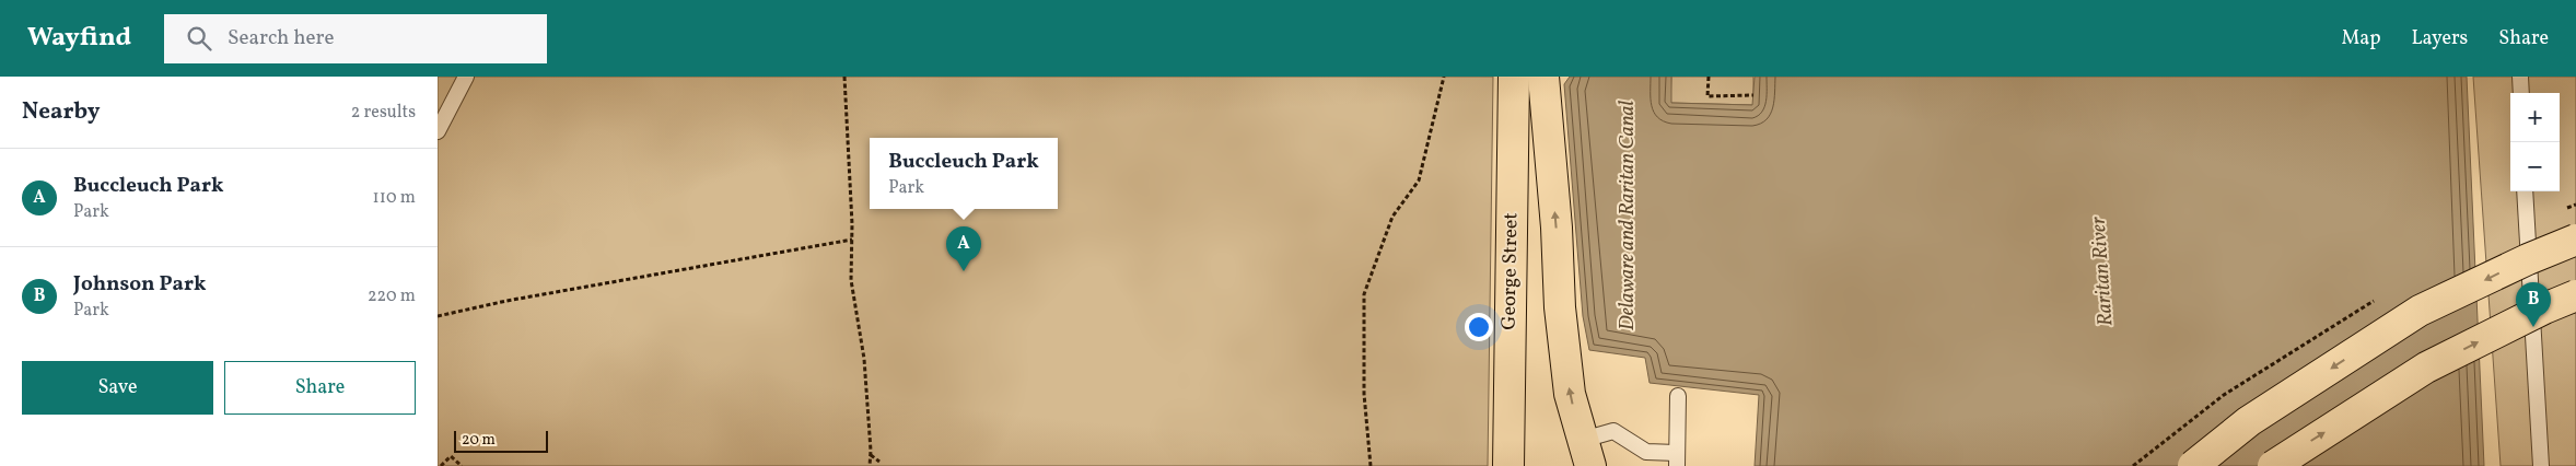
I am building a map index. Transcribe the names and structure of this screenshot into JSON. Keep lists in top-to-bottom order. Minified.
{"streets":{"main road":["George Street"]},"water":["Delaware and Raritan Canal","Raritan River"],"scale_bar":"20 m","page":{"header":"Wayfind","search":"Search here","nav":["Map","Layers","Share"],"heading":["Nearby","2 results"],"map_buttons":["+","−"],"popup":["Buccleuch Park","Park"],"list":[{"mark":"A","name":"Buccleuch Park","note":"Park","value":"110 m"},{"mark":"B","name":"Johnson Park","note":"Park","value":"220 m"}],"pins":["A","B"],"buttons":["Save","Share"],"scale":"20 m"}}
